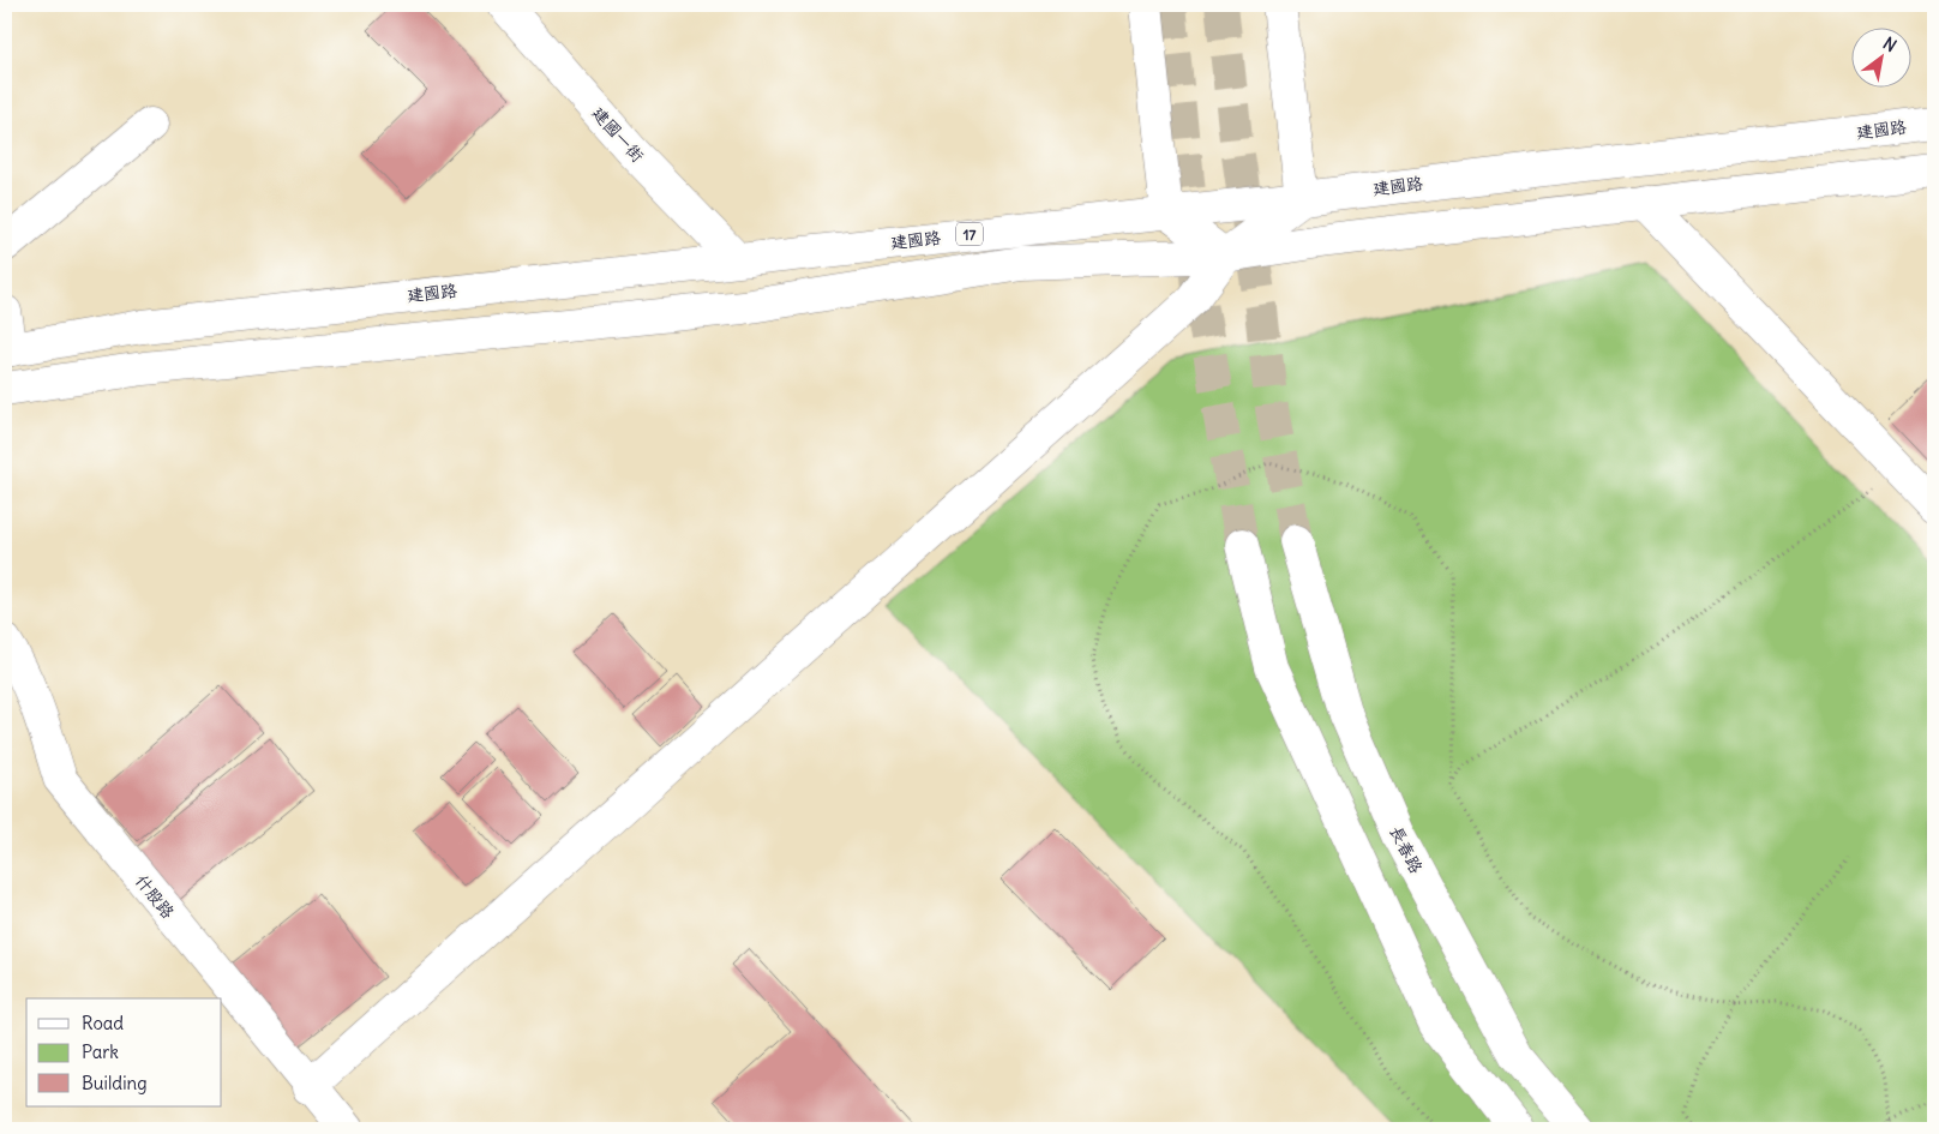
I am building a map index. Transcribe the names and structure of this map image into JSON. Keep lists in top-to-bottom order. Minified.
{"streets":{"main road":["建國路","建國一街","17","長春路","什股路"]},"crossings":[["建國路","建國一街"]],"legend":["Road","Park","Building"],"north":"top right"}
